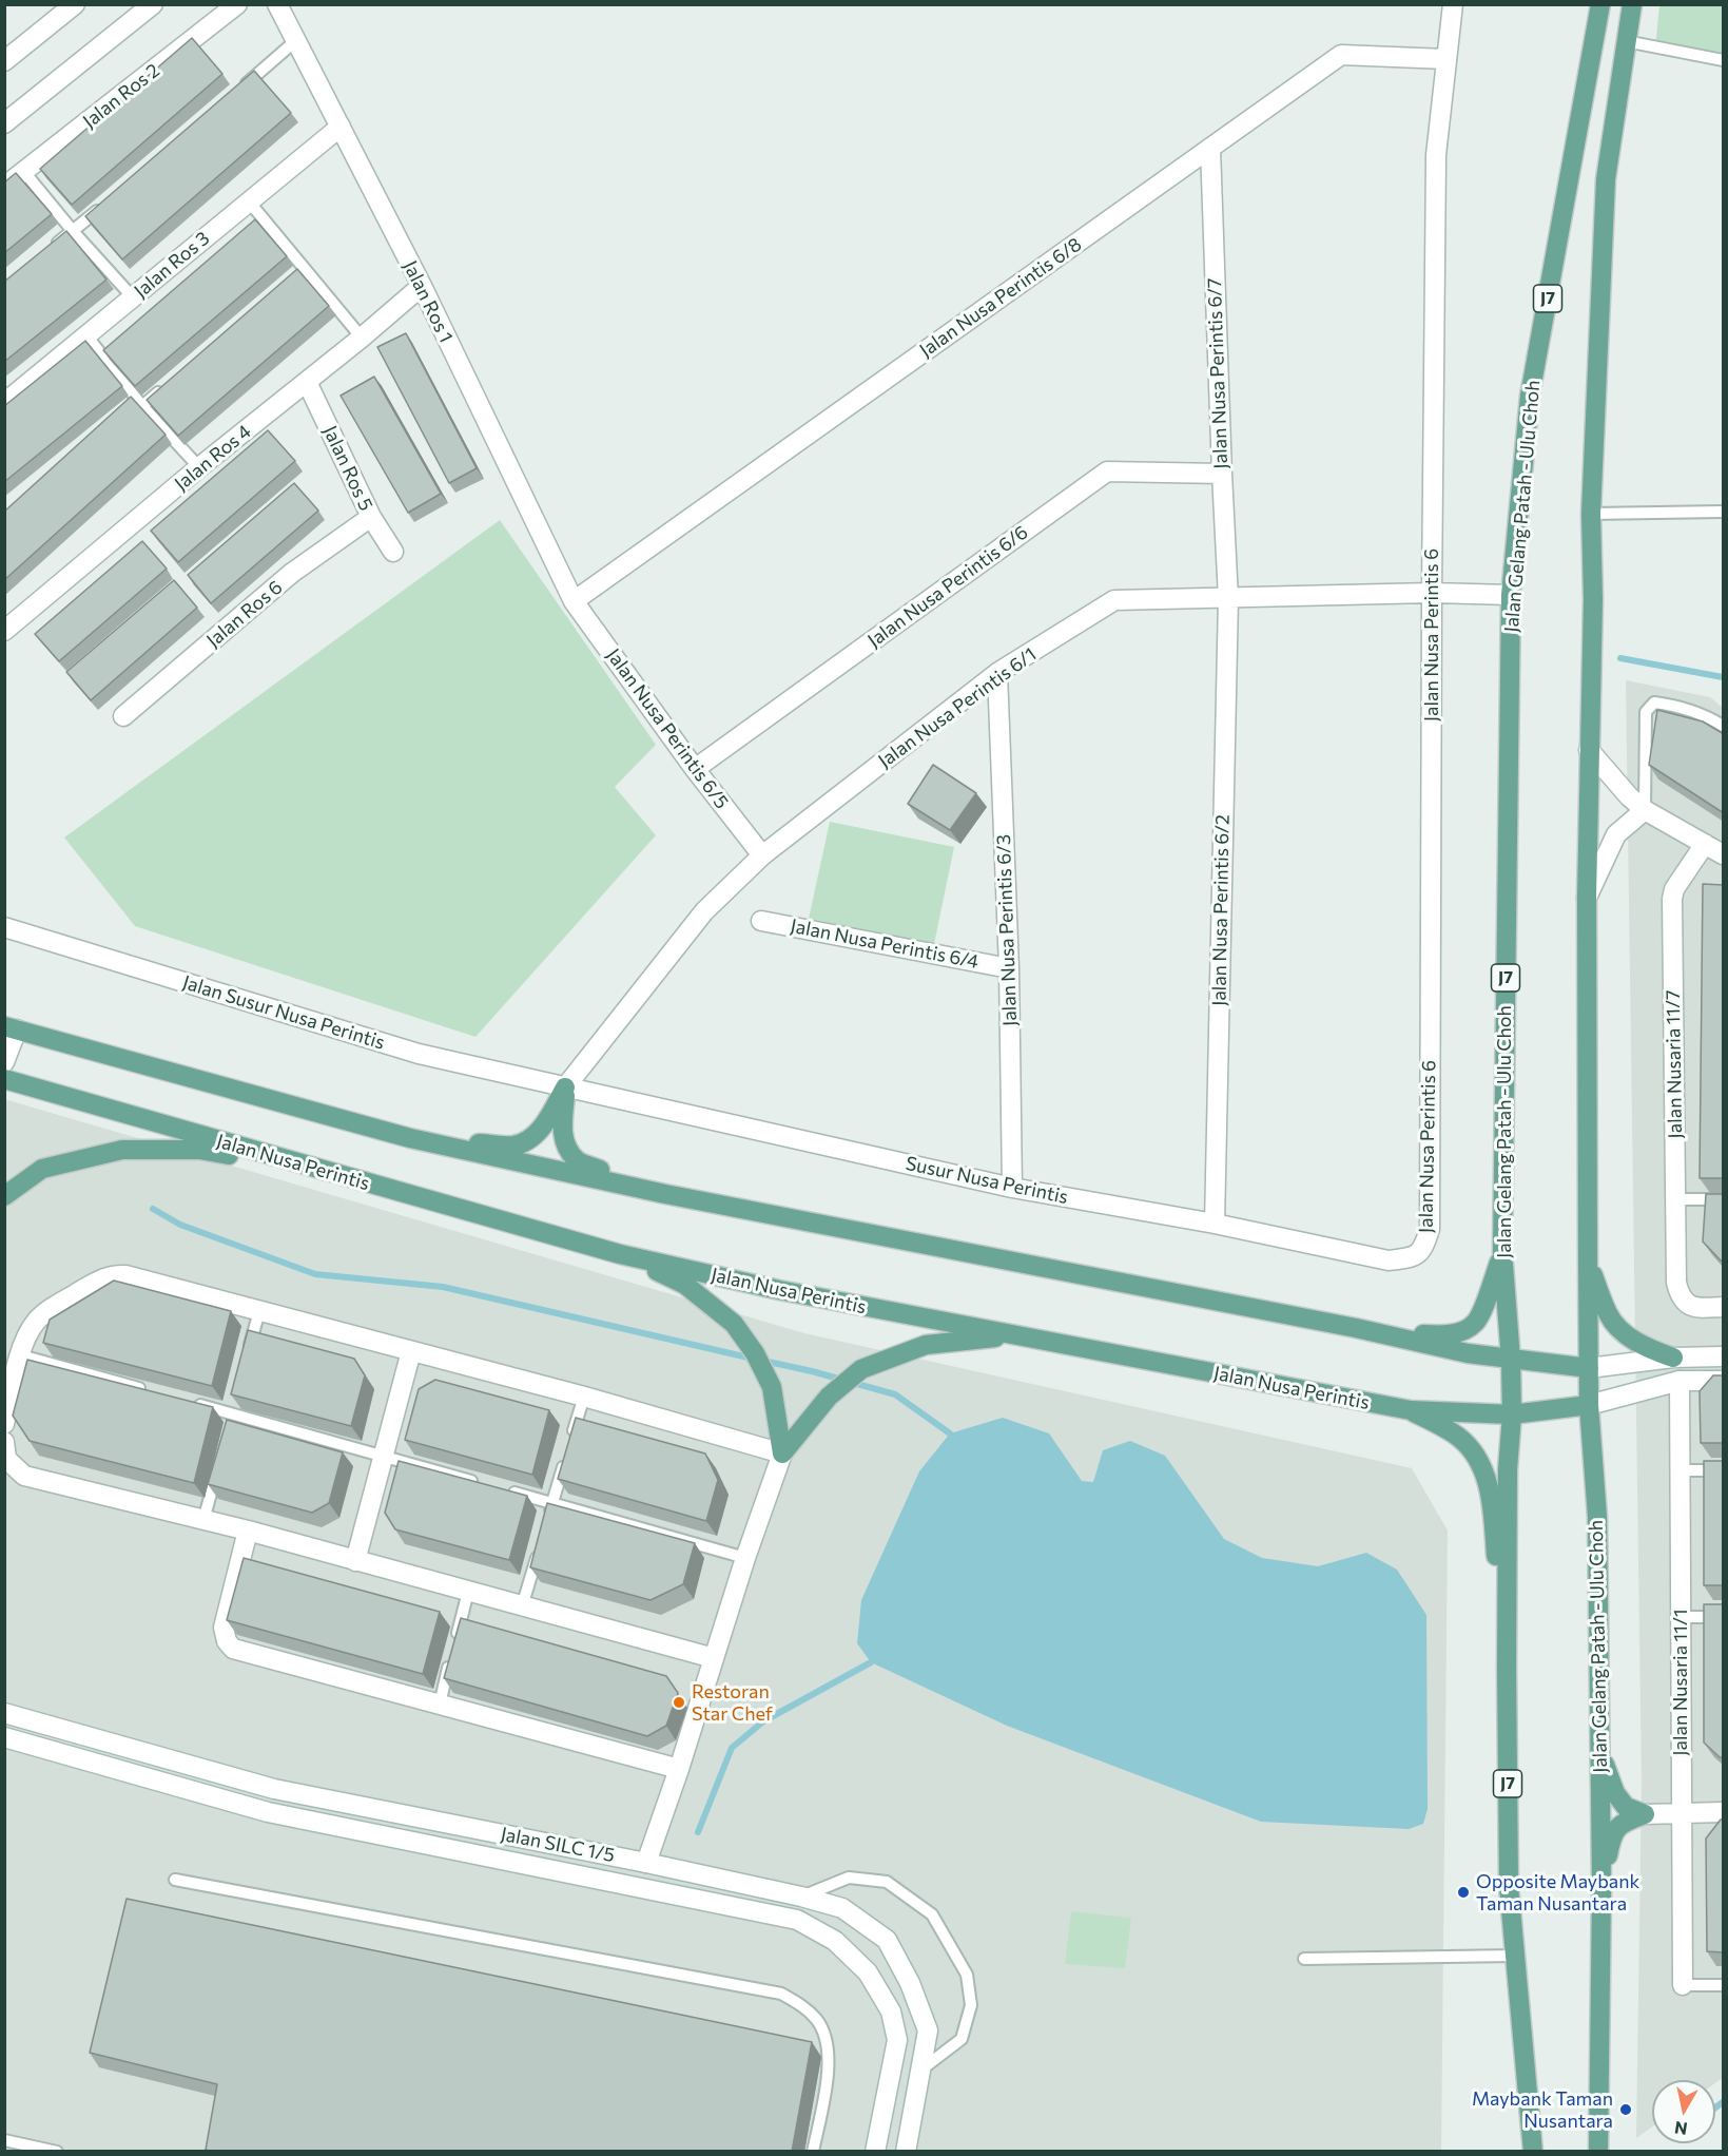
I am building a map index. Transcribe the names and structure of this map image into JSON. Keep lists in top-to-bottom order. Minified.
{"streets":{"main road":["J7","Jalan Gelang Patah - Ulu Choh","Jalan Nusa Perintis"],"street":["Jalan Ros 2","Jalan Ros 3","Jalan Nusa Perintis 6/8","Jalan Ros 1","Jalan Nusa Perintis 6/7","Jalan Ros 4","Jalan Ros 5","Jalan Nusa Perintis 6/6","Jalan Ros 6","Jalan Nusa Perintis 6","Jalan Nusa Perintis 6/1","Jalan Nusa Perintis 6/5","Jalan Nusa Perintis 6/2","Jalan Nusa Perintis 6/3","Jalan Nusa Perintis 6/4","Jalan Susur Nusa Perintis","Jalan Nusaria 11/7","Susur Nusa Perintis","Jalan Nusaria 11/1","Jalan SILC 1/5"]},"crossings":[["Jalan Ros 3","Jalan Ros 1"],["Jalan Nusa Perintis 6/8","Jalan Ros 1"],["Jalan Nusa Perintis 6/8","Jalan Nusa Perintis 6/7"],["Jalan Nusa Perintis 6/8","Jalan Nusa Perintis 6"],["Jalan Nusa Perintis 6/8","Jalan Nusa Perintis 6/5"],["Jalan Ros 1","Jalan Ros 4"],["Jalan Ros 1","Jalan Nusa Perintis 6/5"],["Jalan Nusa Perintis 6/7","Jalan Nusa Perintis 6/6"],["Jalan Nusa Perintis 6/7","Jalan Nusa Perintis 6/1"],["Jalan Nusa Perintis 6/7","Jalan Nusa Perintis 6/2"],["Jalan Ros 4","Jalan Ros 5"],["Jalan Ros 5","Jalan Ros 6"],["Jalan Gelang Patah - Ulu Choh","Jalan Nusa Perintis 6/1"],["Jalan Gelang Patah - Ulu Choh","Jalan Nusa Perintis"],["Jalan Nusa Perintis 6/6","Jalan Nusa Perintis 6/5"],["Jalan Nusa Perintis 6","Jalan Nusa Perintis 6/1"],["Jalan Nusa Perintis 6","Susur Nusa Perintis"],["Jalan Nusa Perintis 6/1","Jalan Nusa Perintis 6/5"],["Jalan Nusa Perintis 6/1","Jalan Nusa Perintis 6/2"],["Jalan Nusa Perintis 6/1","Jalan Nusa Perintis 6/3"],["Jalan Nusa Perintis 6/1","Jalan Susur Nusa Perintis"],["Jalan Nusa Perintis 6/1","Susur Nusa Perintis"],["Jalan Nusa Perintis 6/2","Susur Nusa Perintis"],["Jalan Nusa Perintis 6/3","Jalan Nusa Perintis 6/4"],["Jalan Nusa Perintis 6/3","Susur Nusa Perintis"],["Jalan Susur Nusa Perintis","Susur Nusa Perintis"]],"places":["Restoran Star Chef","Opposite Maybank Taman Nusantara","Maybank Taman Nusantara"],"north":"bottom"}
